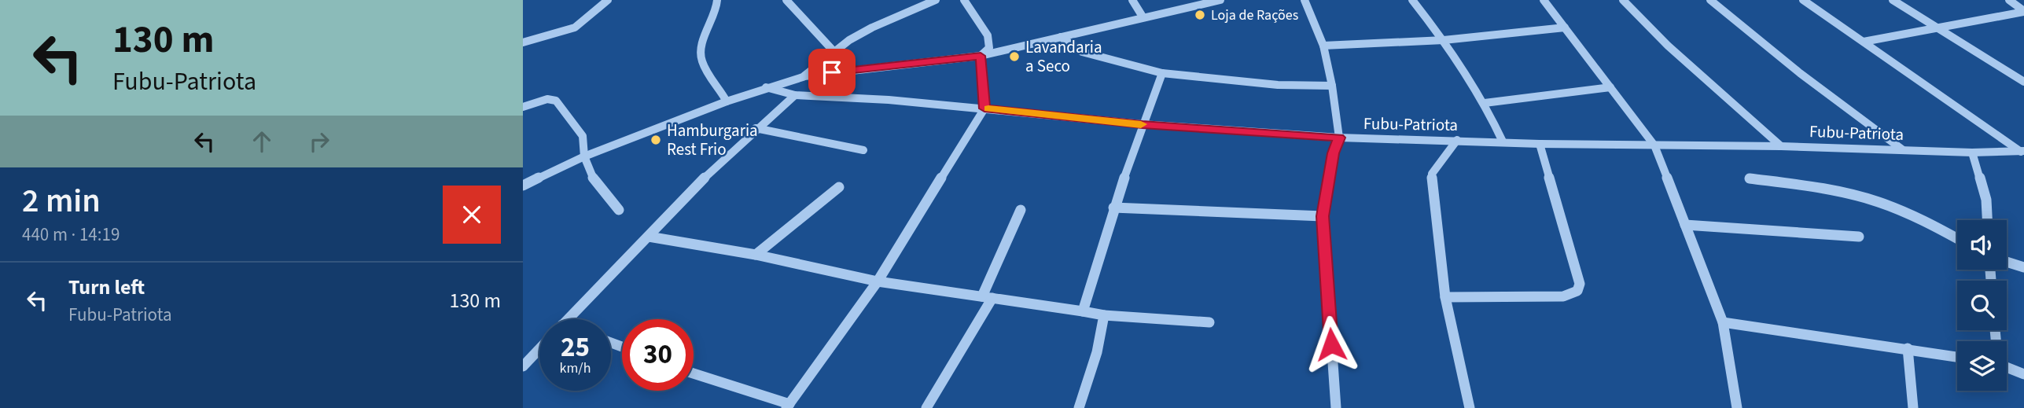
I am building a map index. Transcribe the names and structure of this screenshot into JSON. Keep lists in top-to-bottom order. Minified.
{"streets":{"street":["Fubu-Patriota"]},"places":["Loja de Rações","Lavandaria a Seco","Hamburgaria Rest Frio"],"page":{"turn":["130 m","Fubu-Patriota"],"heading":["2 min","440 m · 14:19"],"list":[{"name":"Turn left","note":"Fubu-Patriota","value":"130 m"}],"speed":"25 km/h","limit":"30"}}
